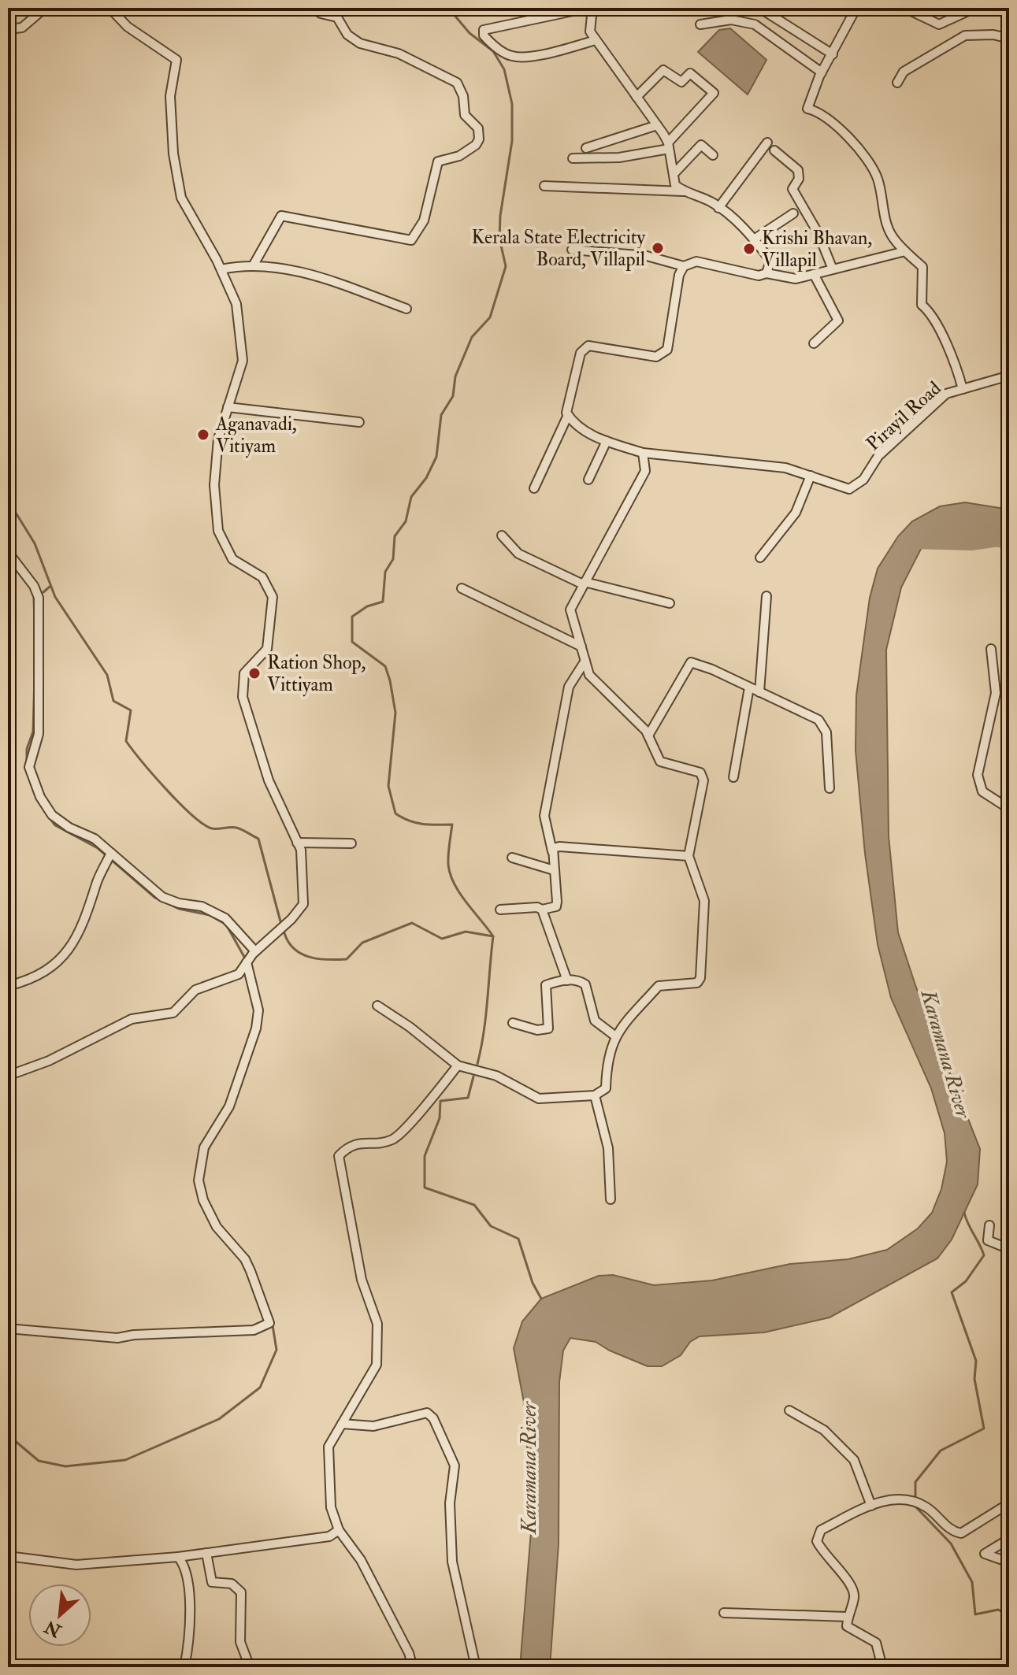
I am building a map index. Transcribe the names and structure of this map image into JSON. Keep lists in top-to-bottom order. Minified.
{"streets":{"street":["Pirayil Road"]},"water":["Karamana River"],"places":["Kerala State Electricity Board, Villapil","Krishi Bhavan, Villapil","Aganavadi, Vitiyam","Ration Shop, Vittiyam"],"north":"bottom left"}
